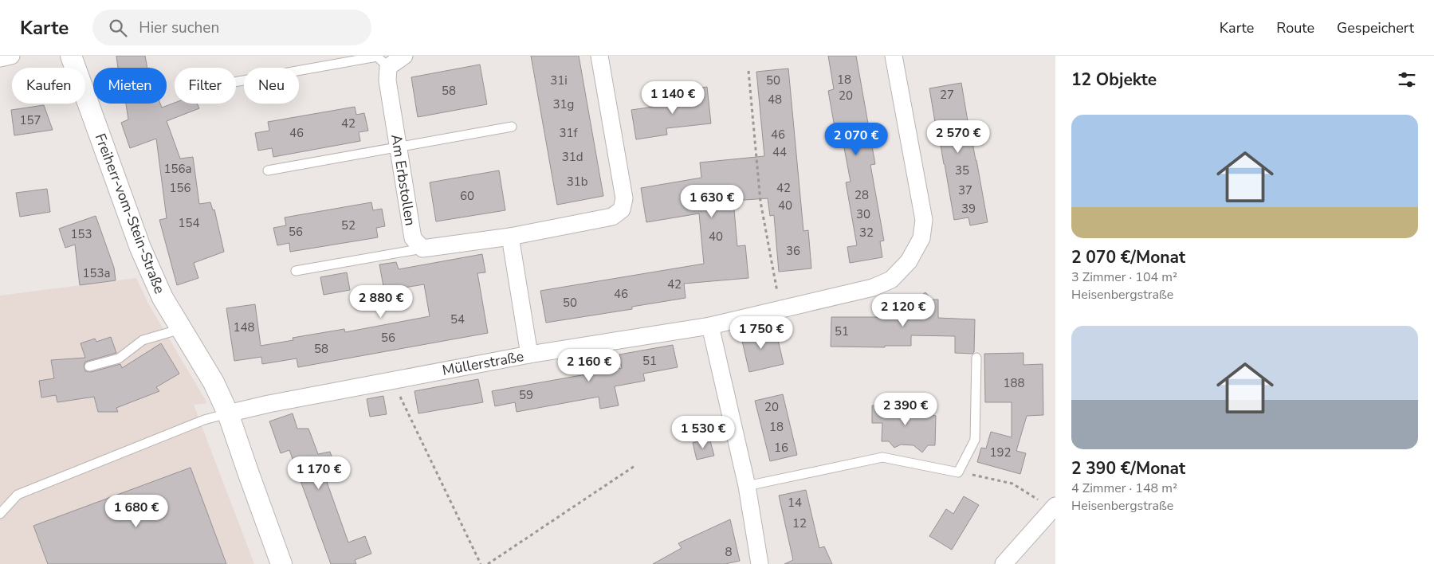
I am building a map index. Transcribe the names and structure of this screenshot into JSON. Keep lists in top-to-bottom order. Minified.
{"streets":{"street":["Am Erbstollen","Freiherr-vom-Stein-Straße","Müllerstraße"]},"crossings":[["Freiherr-vom-Stein-Straße","Müllerstraße"]],"house_numbers":["18","31i","50","58","27","20","48","31g","157","42","46","31f","46","44","31d","156a","35","31b","156","42","37","28","60","40","39","30","154","52","56","32","153","40","36","153a","42","46","50","54","148","51","56","58","51","188","59","20","18","16","192","14","12","8"],"page":{"header":"Karte","search":"Hier suchen","nav":["Karte","Route","Gespeichert"],"heading":"12 Objekte","chip":["Kaufen","Mieten","Filter","Neu"],"price":["1 140 €","2 570 €","2 070 €","1 630 €","2 880 €","2 120 €","1 750 €","2 160 €","2 390 €","1 530 €","1 170 €","1 680 €"],"list":[{"name":"2 070 €/Monat","note":"3 Zimmer · 104 m² · Heisenbergstraße"},{"name":"2 390 €/Monat","note":"4 Zimmer · 148 m² · Heisenbergstraße"}]}}
